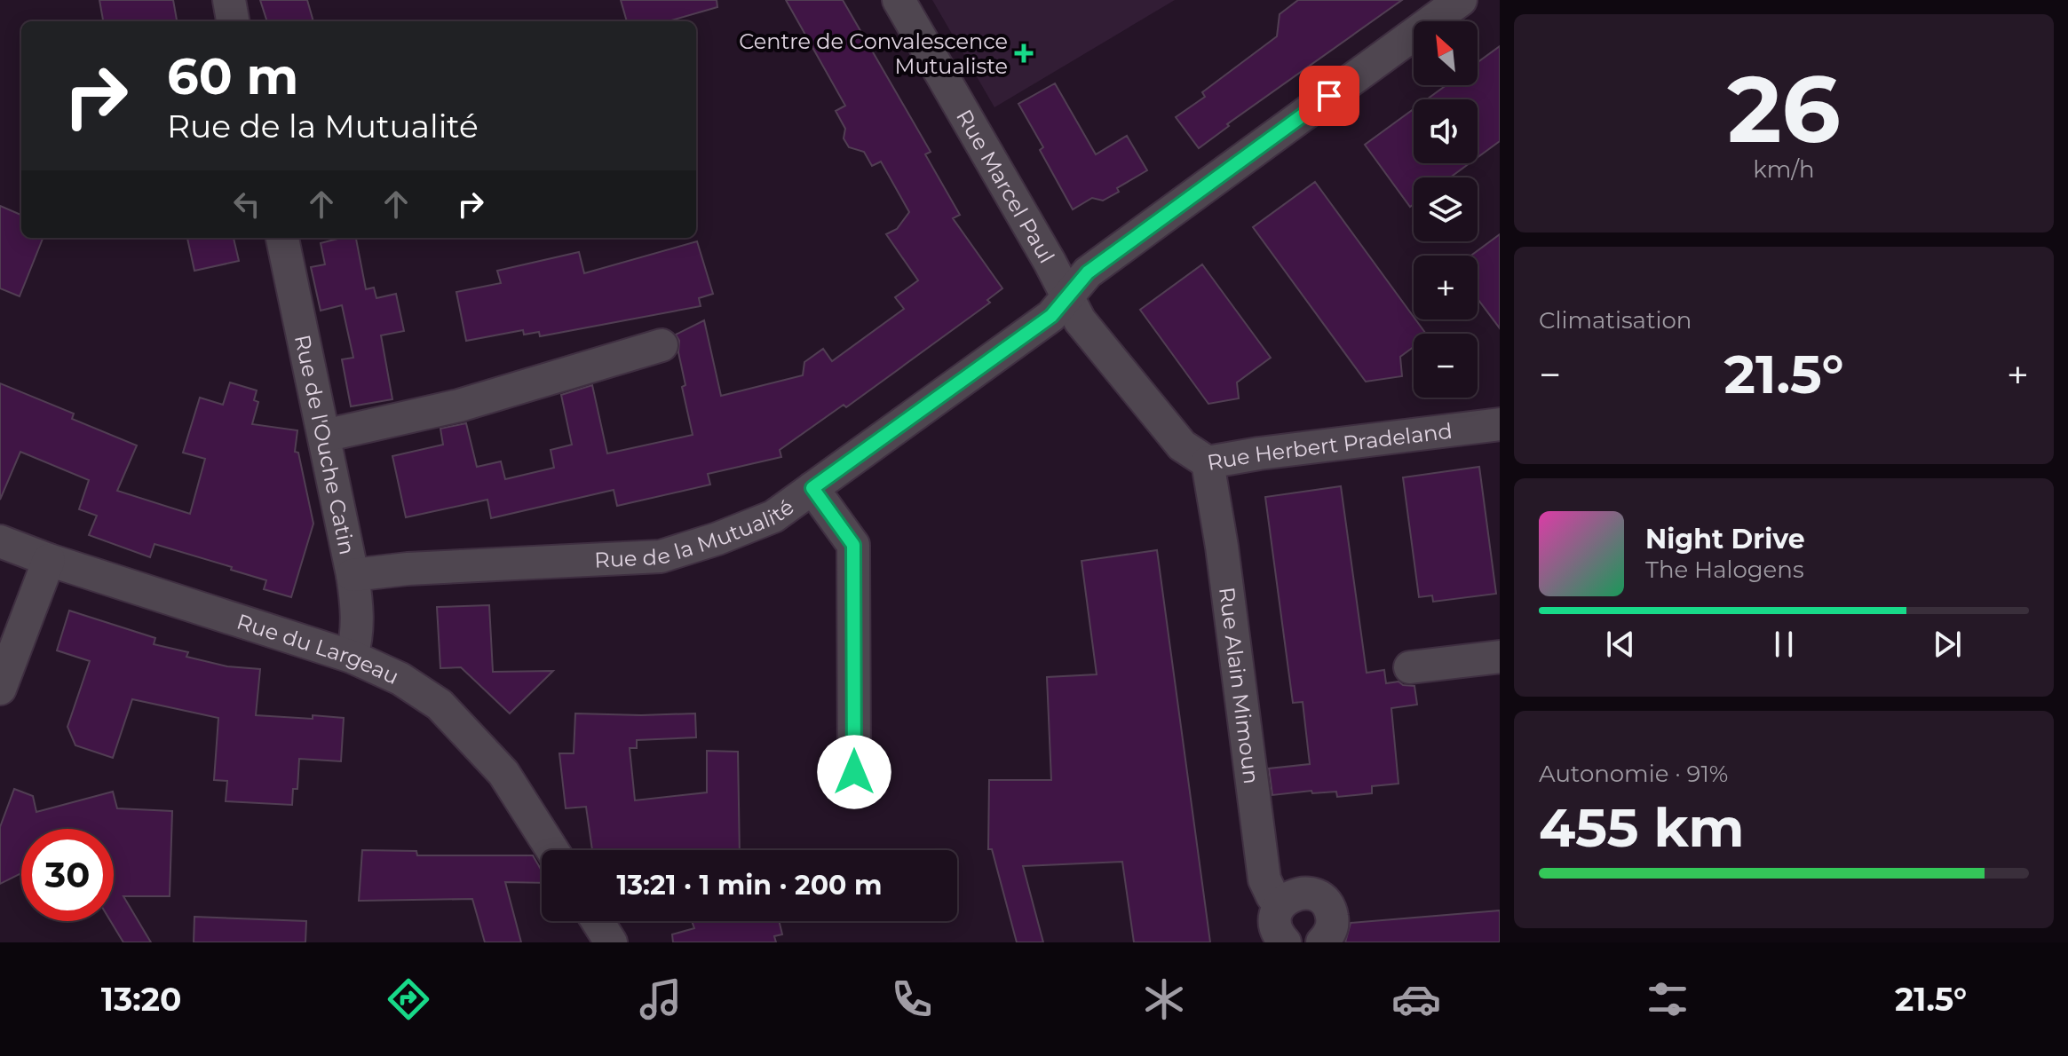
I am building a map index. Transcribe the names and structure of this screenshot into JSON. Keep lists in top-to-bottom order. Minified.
{"streets":{"street":["Rue Marcel Paul","Rue Herbert Pradeland","Rue de l'Ouche Catin","Rue de la Mutualité","Rue du Largeau","Rue Alain Mimoun"]},"crossings":[["Rue Marcel Paul","Rue Herbert Pradeland"],["Rue Marcel Paul","Rue de la Mutualité"],["Rue Herbert Pradeland","Rue de la Mutualité"],["Rue Herbert Pradeland","Rue Alain Mimoun"],["Rue de l'Ouche Catin","Rue de la Mutualité"],["Rue de l'Ouche Catin","Rue du Largeau"]],"places":{"health":["Centre de Convalescence Mutualiste"]},"north":"top left","page":{"tile":[["26","km/h"],"Climatisation",["Autonomie · 91%","455 km"]],"map_buttons":["+","−"],"turn":["60 m","Rue de la Mutualité"],"heat":["−","21.5°","+"],"song":["Night Drive","The Halogens"],"limit":"30","trip":"13:21 · 1 min · 200 m","tabs":["13:20","21.5°"]}}
